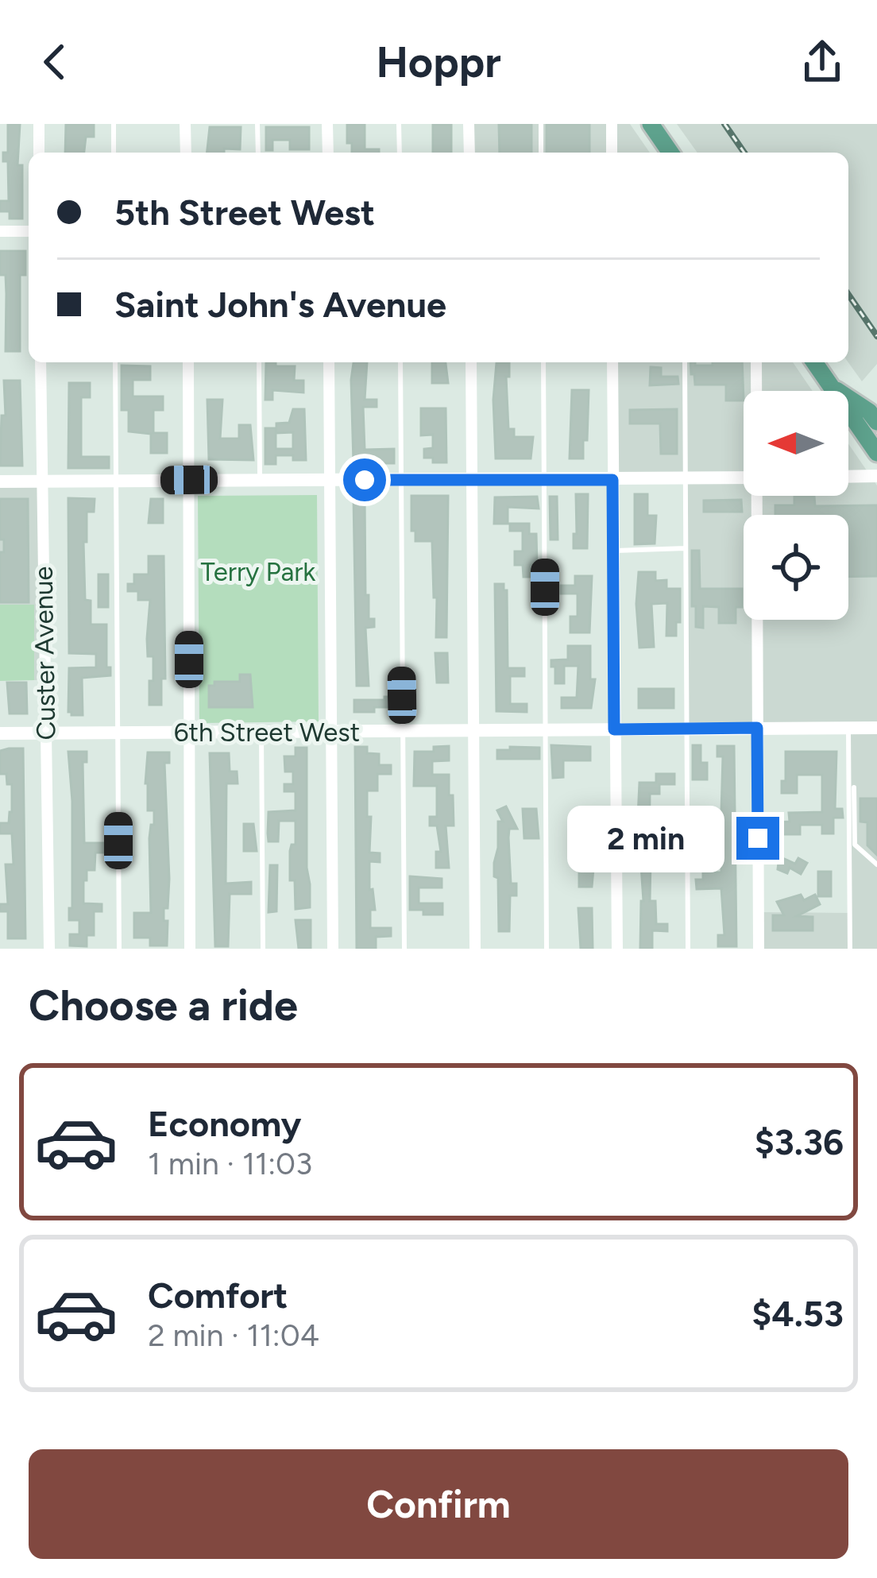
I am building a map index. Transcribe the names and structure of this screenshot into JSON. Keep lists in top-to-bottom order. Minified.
{"streets":{"street":["Custer Avenue","6th Street West"]},"crossings":[["Custer Avenue","6th Street West"]],"parks":["Terry Park"],"north":"left","page":{"header":"Hoppr","banner":["5th Street West","Saint John's Avenue"],"bubble":"2 min","heading":"Choose a ride","list":[{"name":"Economy","note":"1 min · 11:03","value":"$3.36"},{"name":"Comfort","note":"2 min · 11:04","value":"$4.53"}],"buttons":"Confirm"}}
